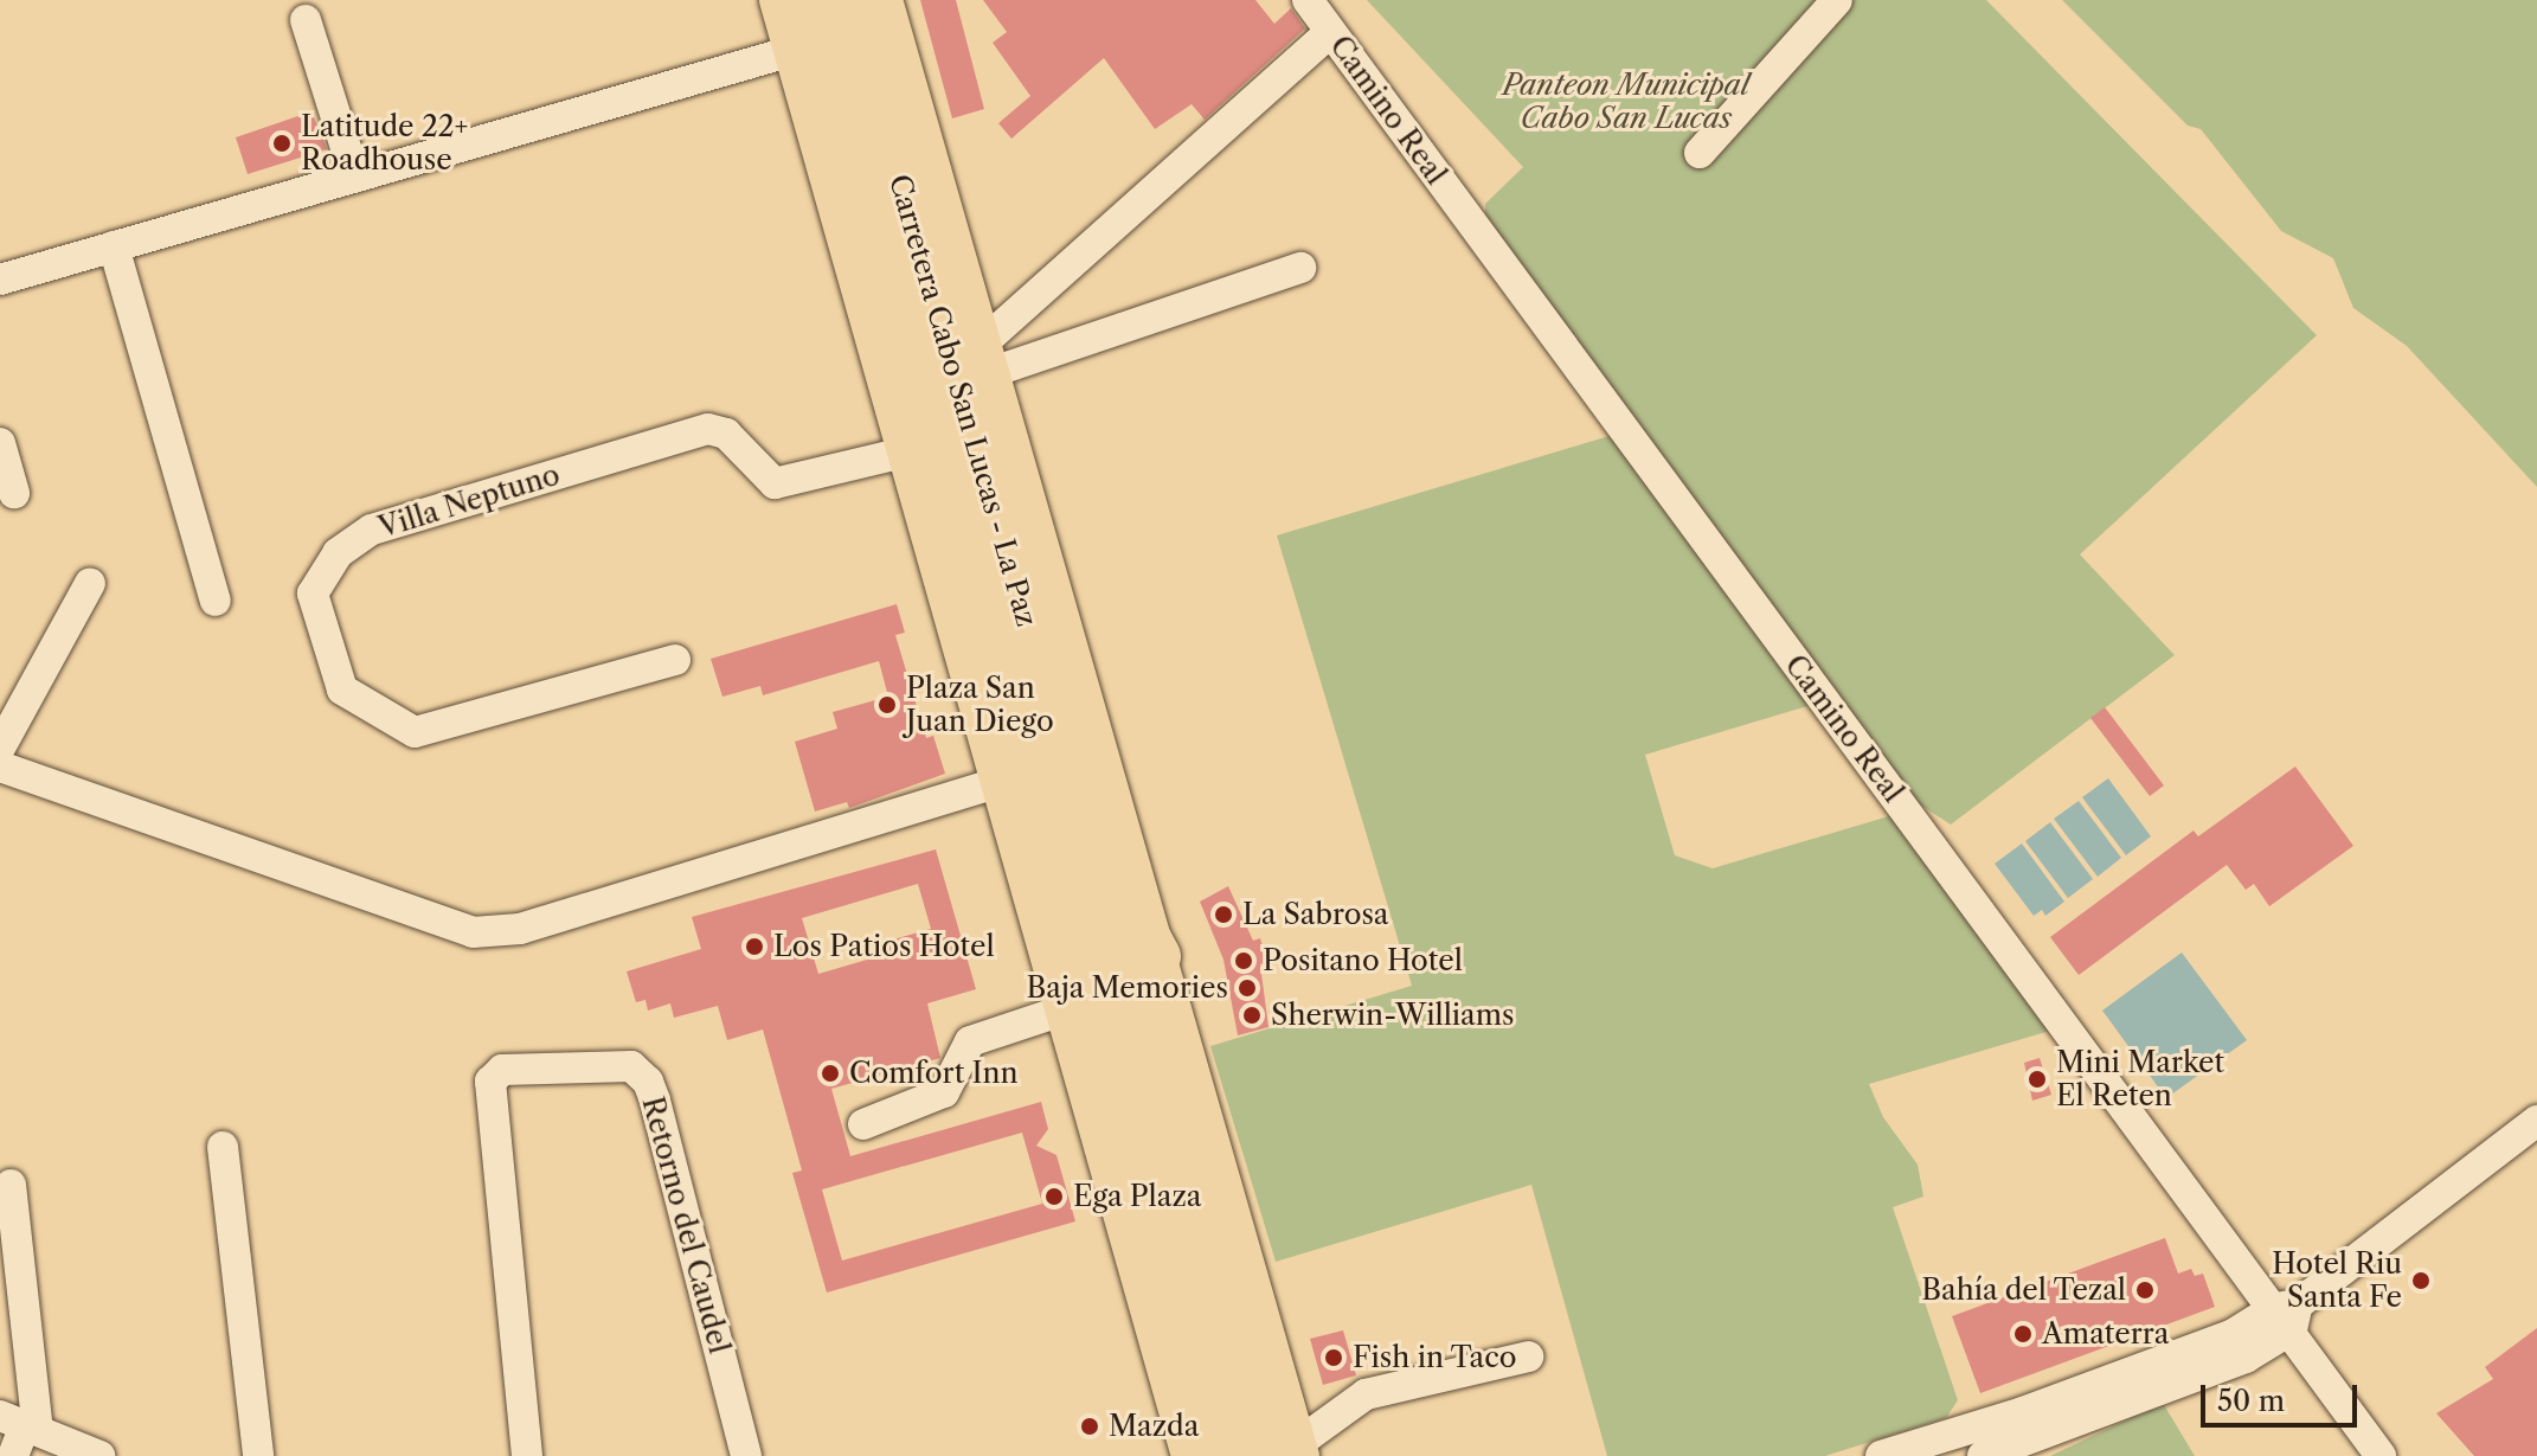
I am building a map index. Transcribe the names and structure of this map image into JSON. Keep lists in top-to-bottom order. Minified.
{"streets":{"highway":["Carretera Cabo San Lucas - La Paz"],"street":["Camino Real","Villa Neptuno","Retorno del Caudel"]},"parks":["Panteon Municipal Cabo San Lucas"],"places":["Latitude 22+ Roadhouse","Plaza San Juan Diego","La Sabrosa","Los Patios Hotel","Positano Hotel","Baja Memories","Sherwin-Williams","Comfort Inn","Mini Market El Reten","Ega Plaza","Hotel Riu Santa Fe","Bahía del Tezal","Amaterra","Fish in Taco","Mazda"],"scale_bar":"50 m"}
